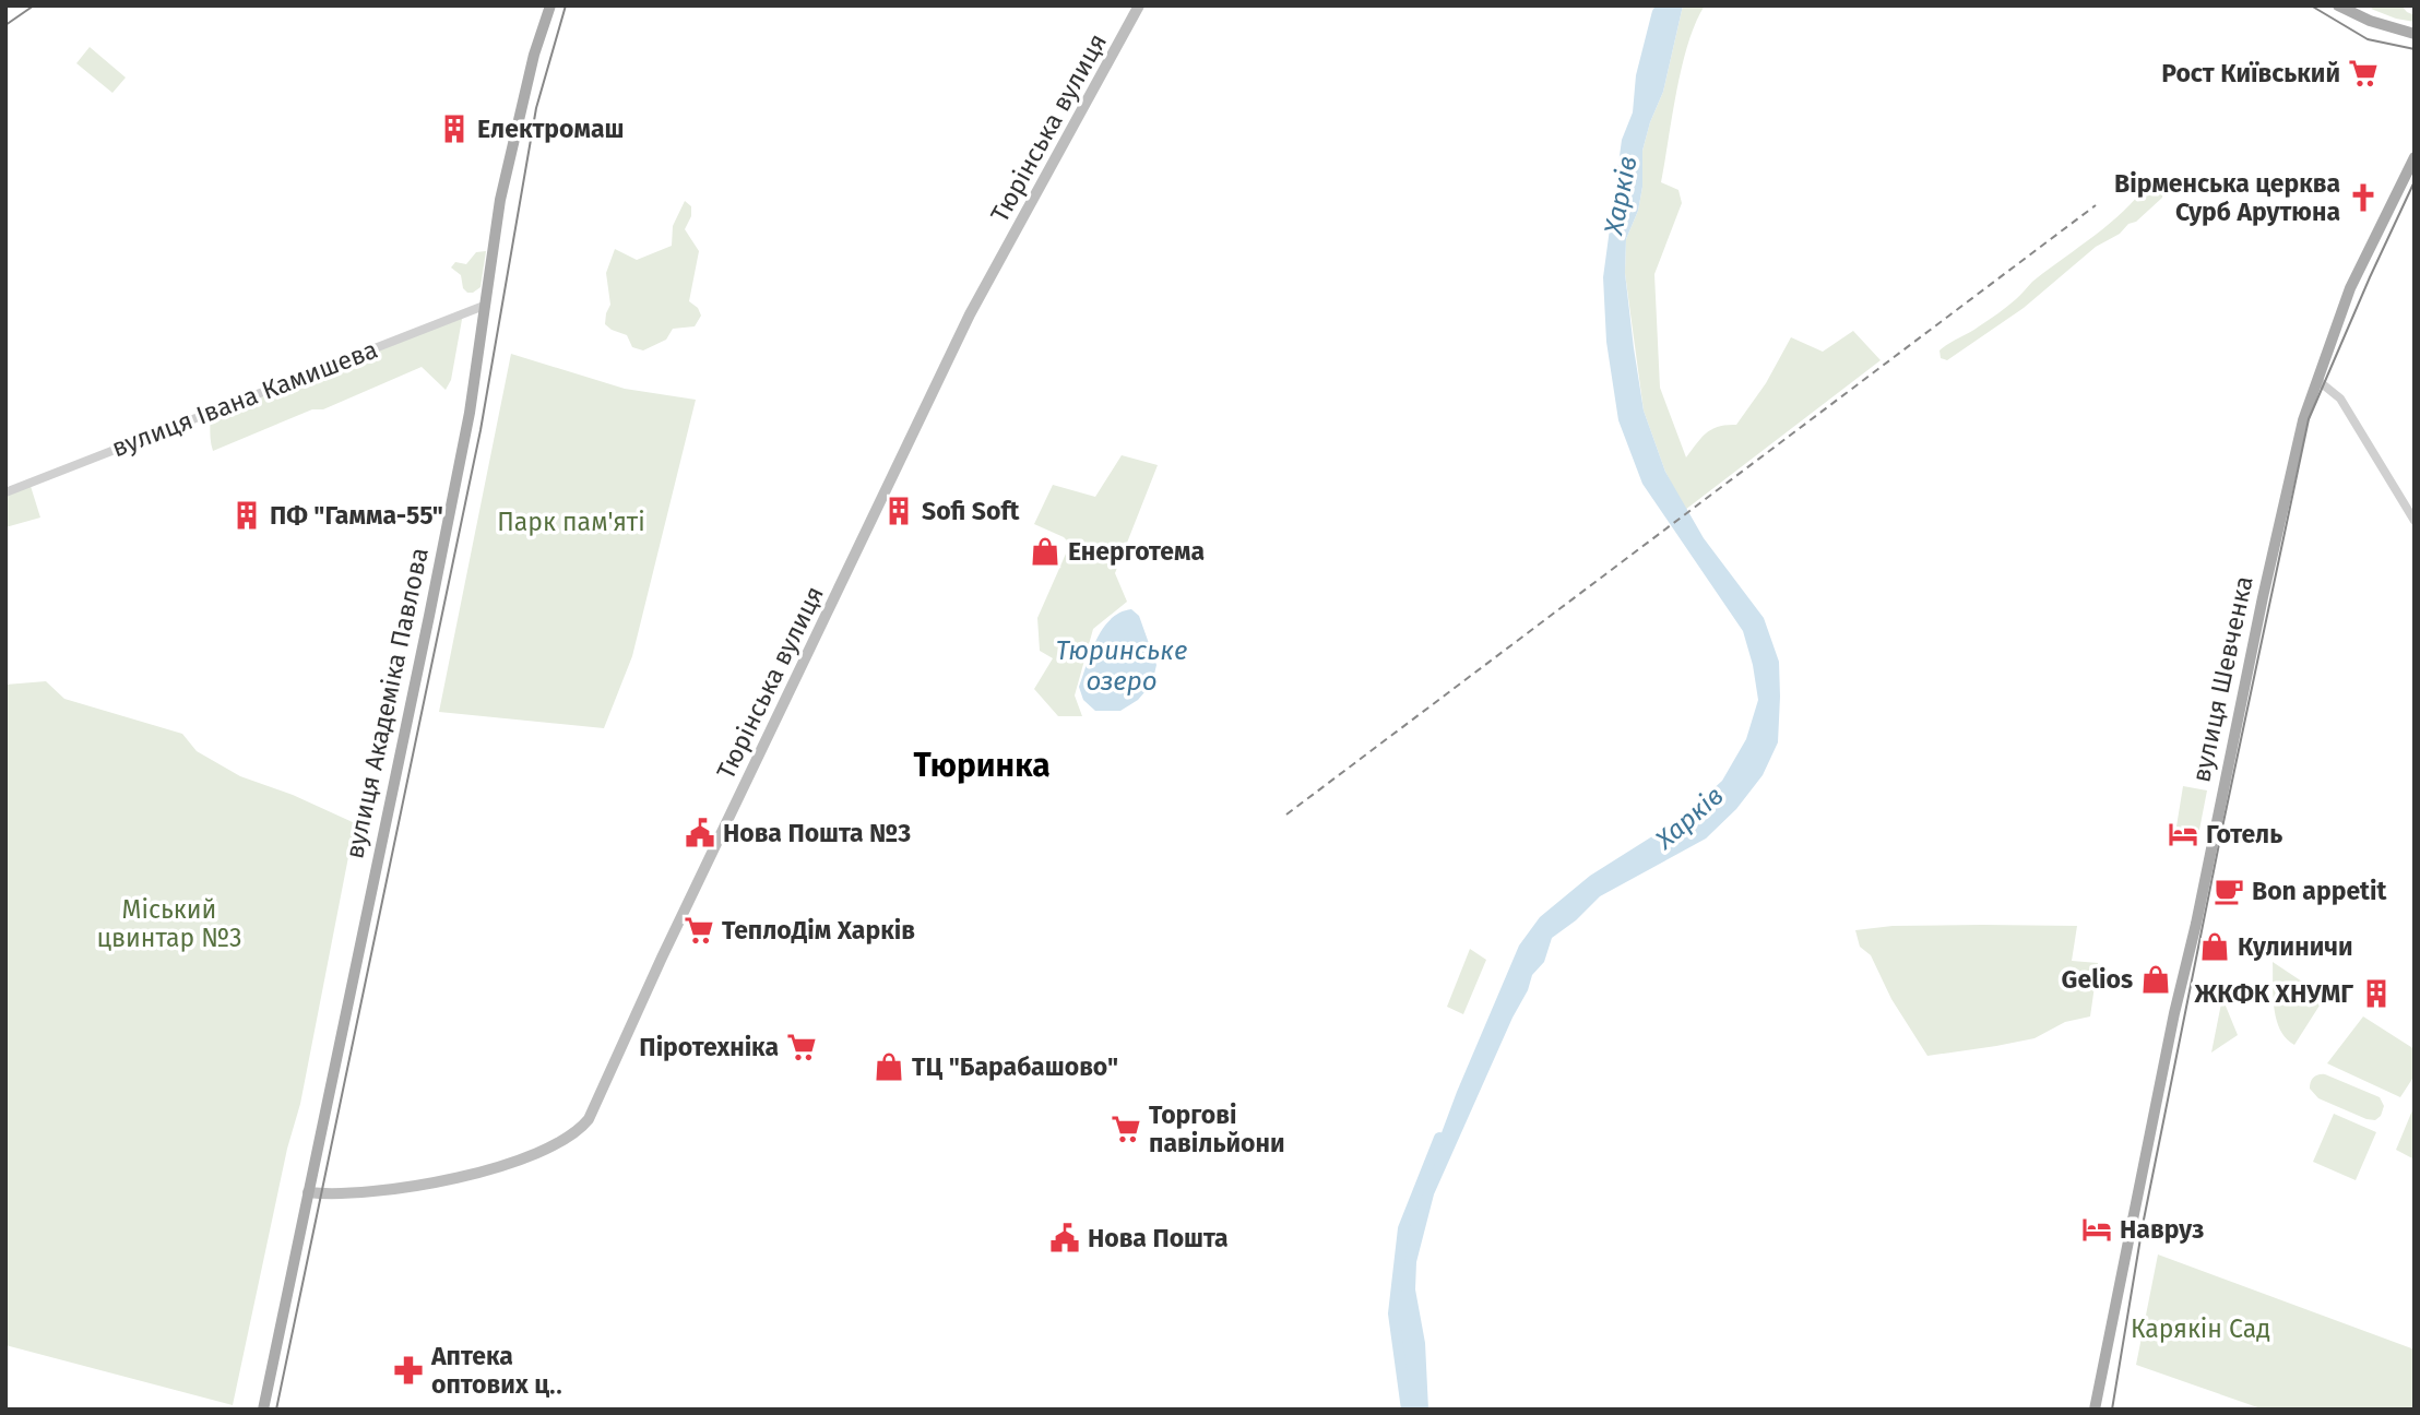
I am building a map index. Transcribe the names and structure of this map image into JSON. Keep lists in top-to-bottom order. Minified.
{"streets":{"main road":["Тюрінська вулиця","вулиця Шевченка","вулиця Академіка Павлова"],"street":["вулиця Івана Камишева"]},"crossings":[["Тюрінська вулиця","вулиця Академіка Павлова"],["вулиця Івана Камишева","вулиця Академіка Павлова"]],"districts":["Тюринка"],"water":["Харків","Тюринське озеро"],"parks":["Парк пам'яті","Міський цвинтар №3","Карякін Сад"],"places":{"supermarket":["Рост Київський","ТеплоДім Харків","Піротехніка","Торгові павільйони"],"building":["Електромаш","Sofi Soft","ПФ \"Гамма-55\"","ЖКФК ХНУМГ"],"church":["Вірменська церква Сурб Арутюна"],"shop":["Енерготема","Кулиничи","Gelios","ТЦ \"Барабашово\""],"public building":["Нова Пошта №3","Нова Пошта"],"hotel":["Готель","Навруз"],"cafe":["Bon appetit"],"pharmacy":["Аптека оптових ц‥"]}}
